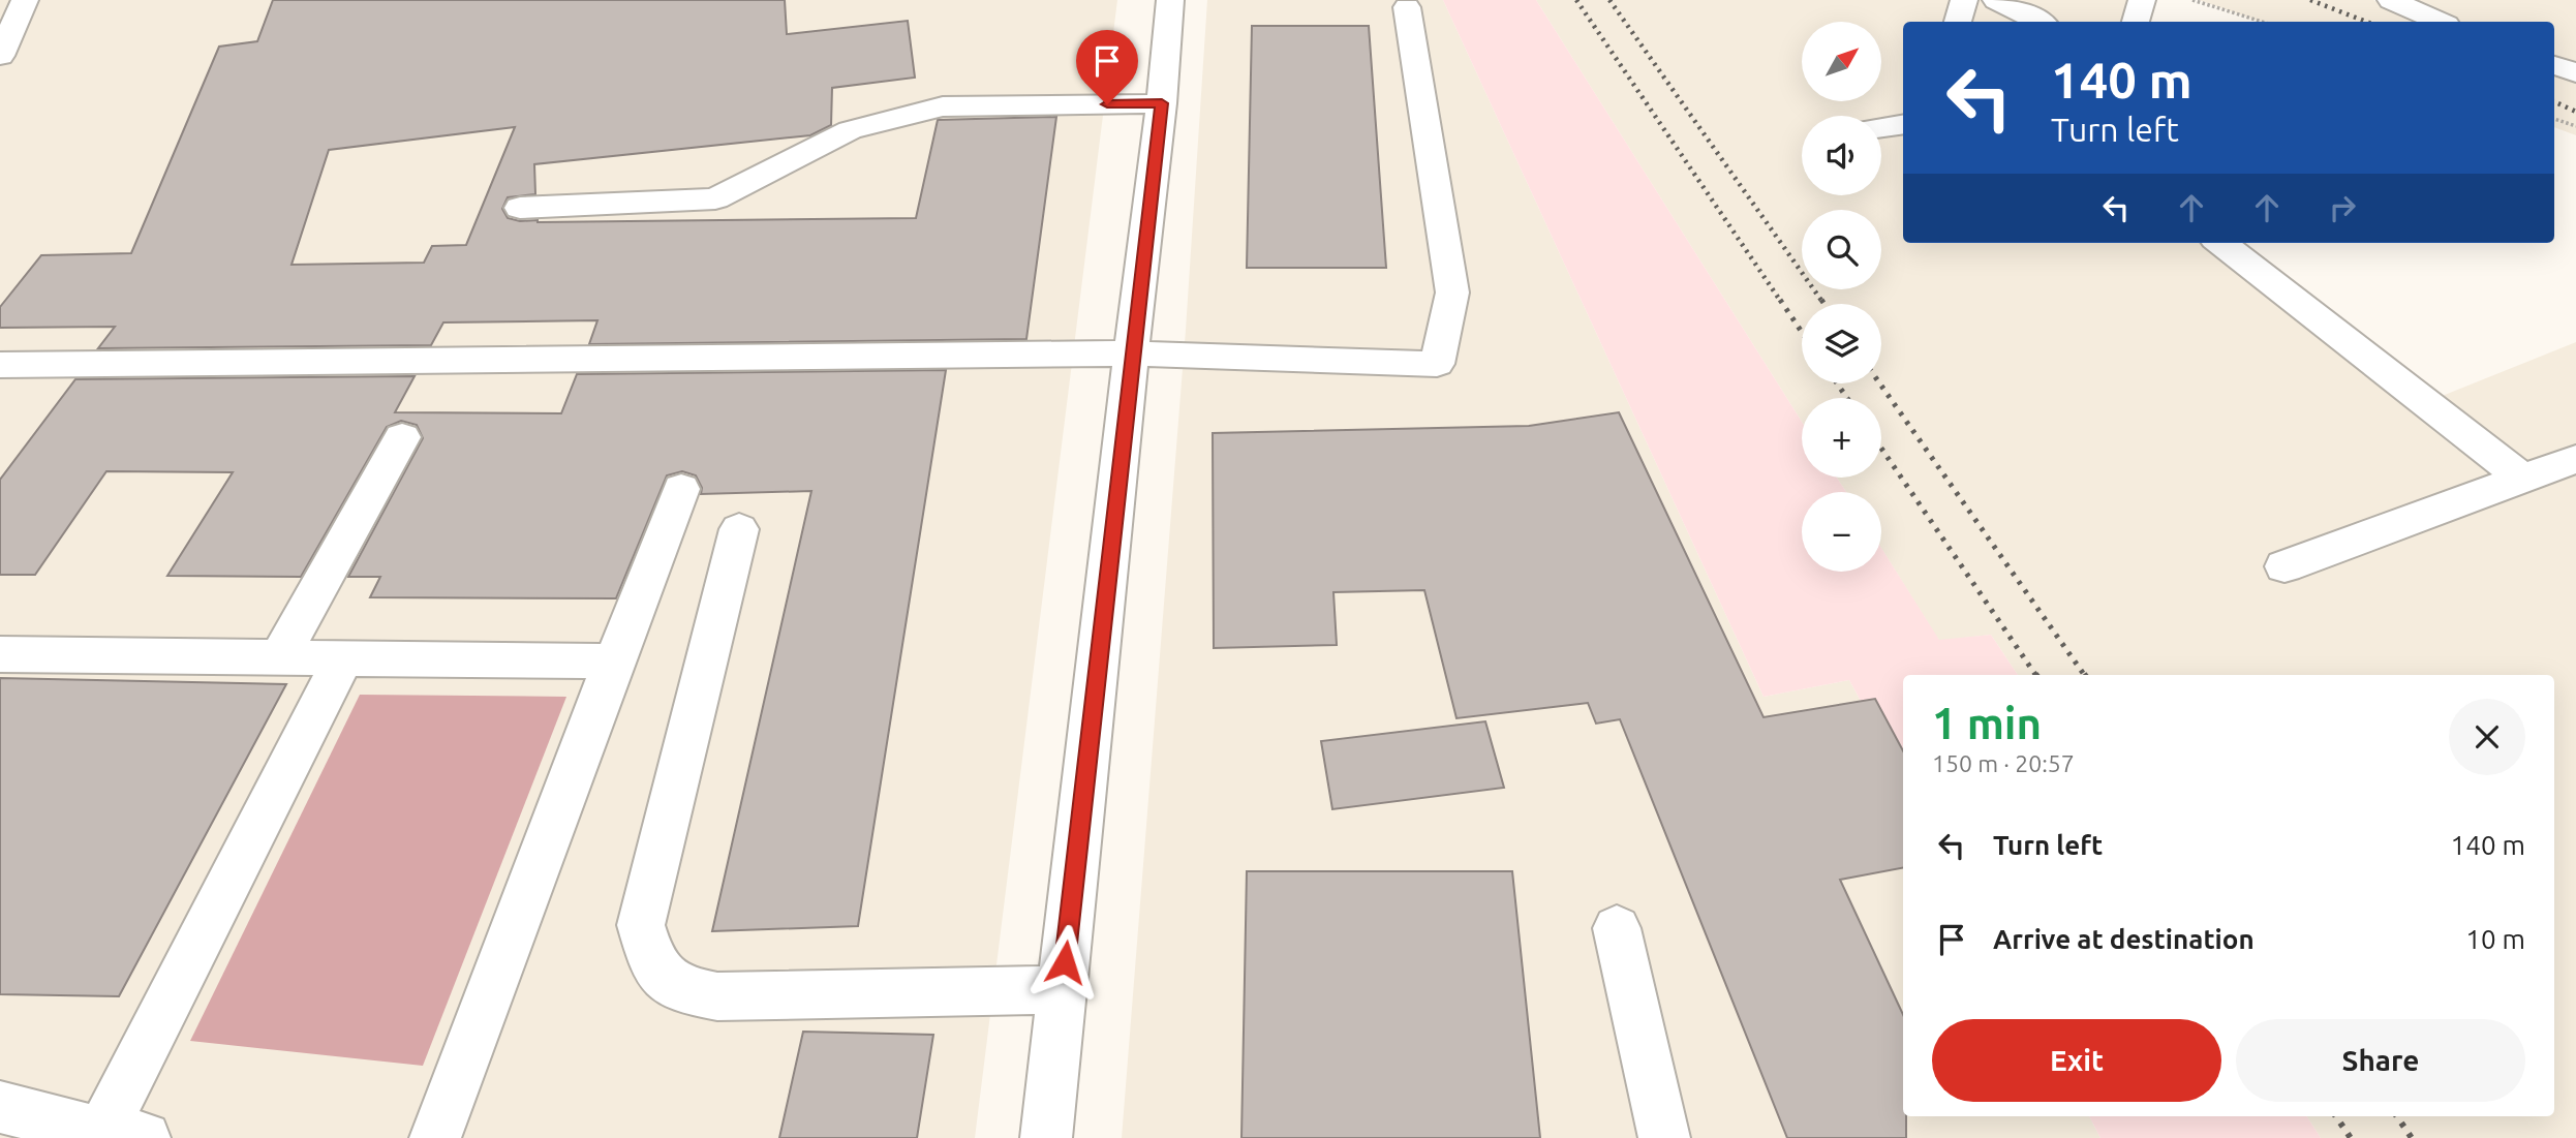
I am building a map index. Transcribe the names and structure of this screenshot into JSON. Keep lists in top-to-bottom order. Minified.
{"north":"top right","page":{"map_buttons":["+","−"],"turn":["140 m","Turn left"],"heading":["1 min","150 m · 20:57"],"list":[{"name":"Turn left","value":"140 m"},{"name":"Arrive at destination","value":"10 m"}],"buttons":["Exit","Share"]}}
